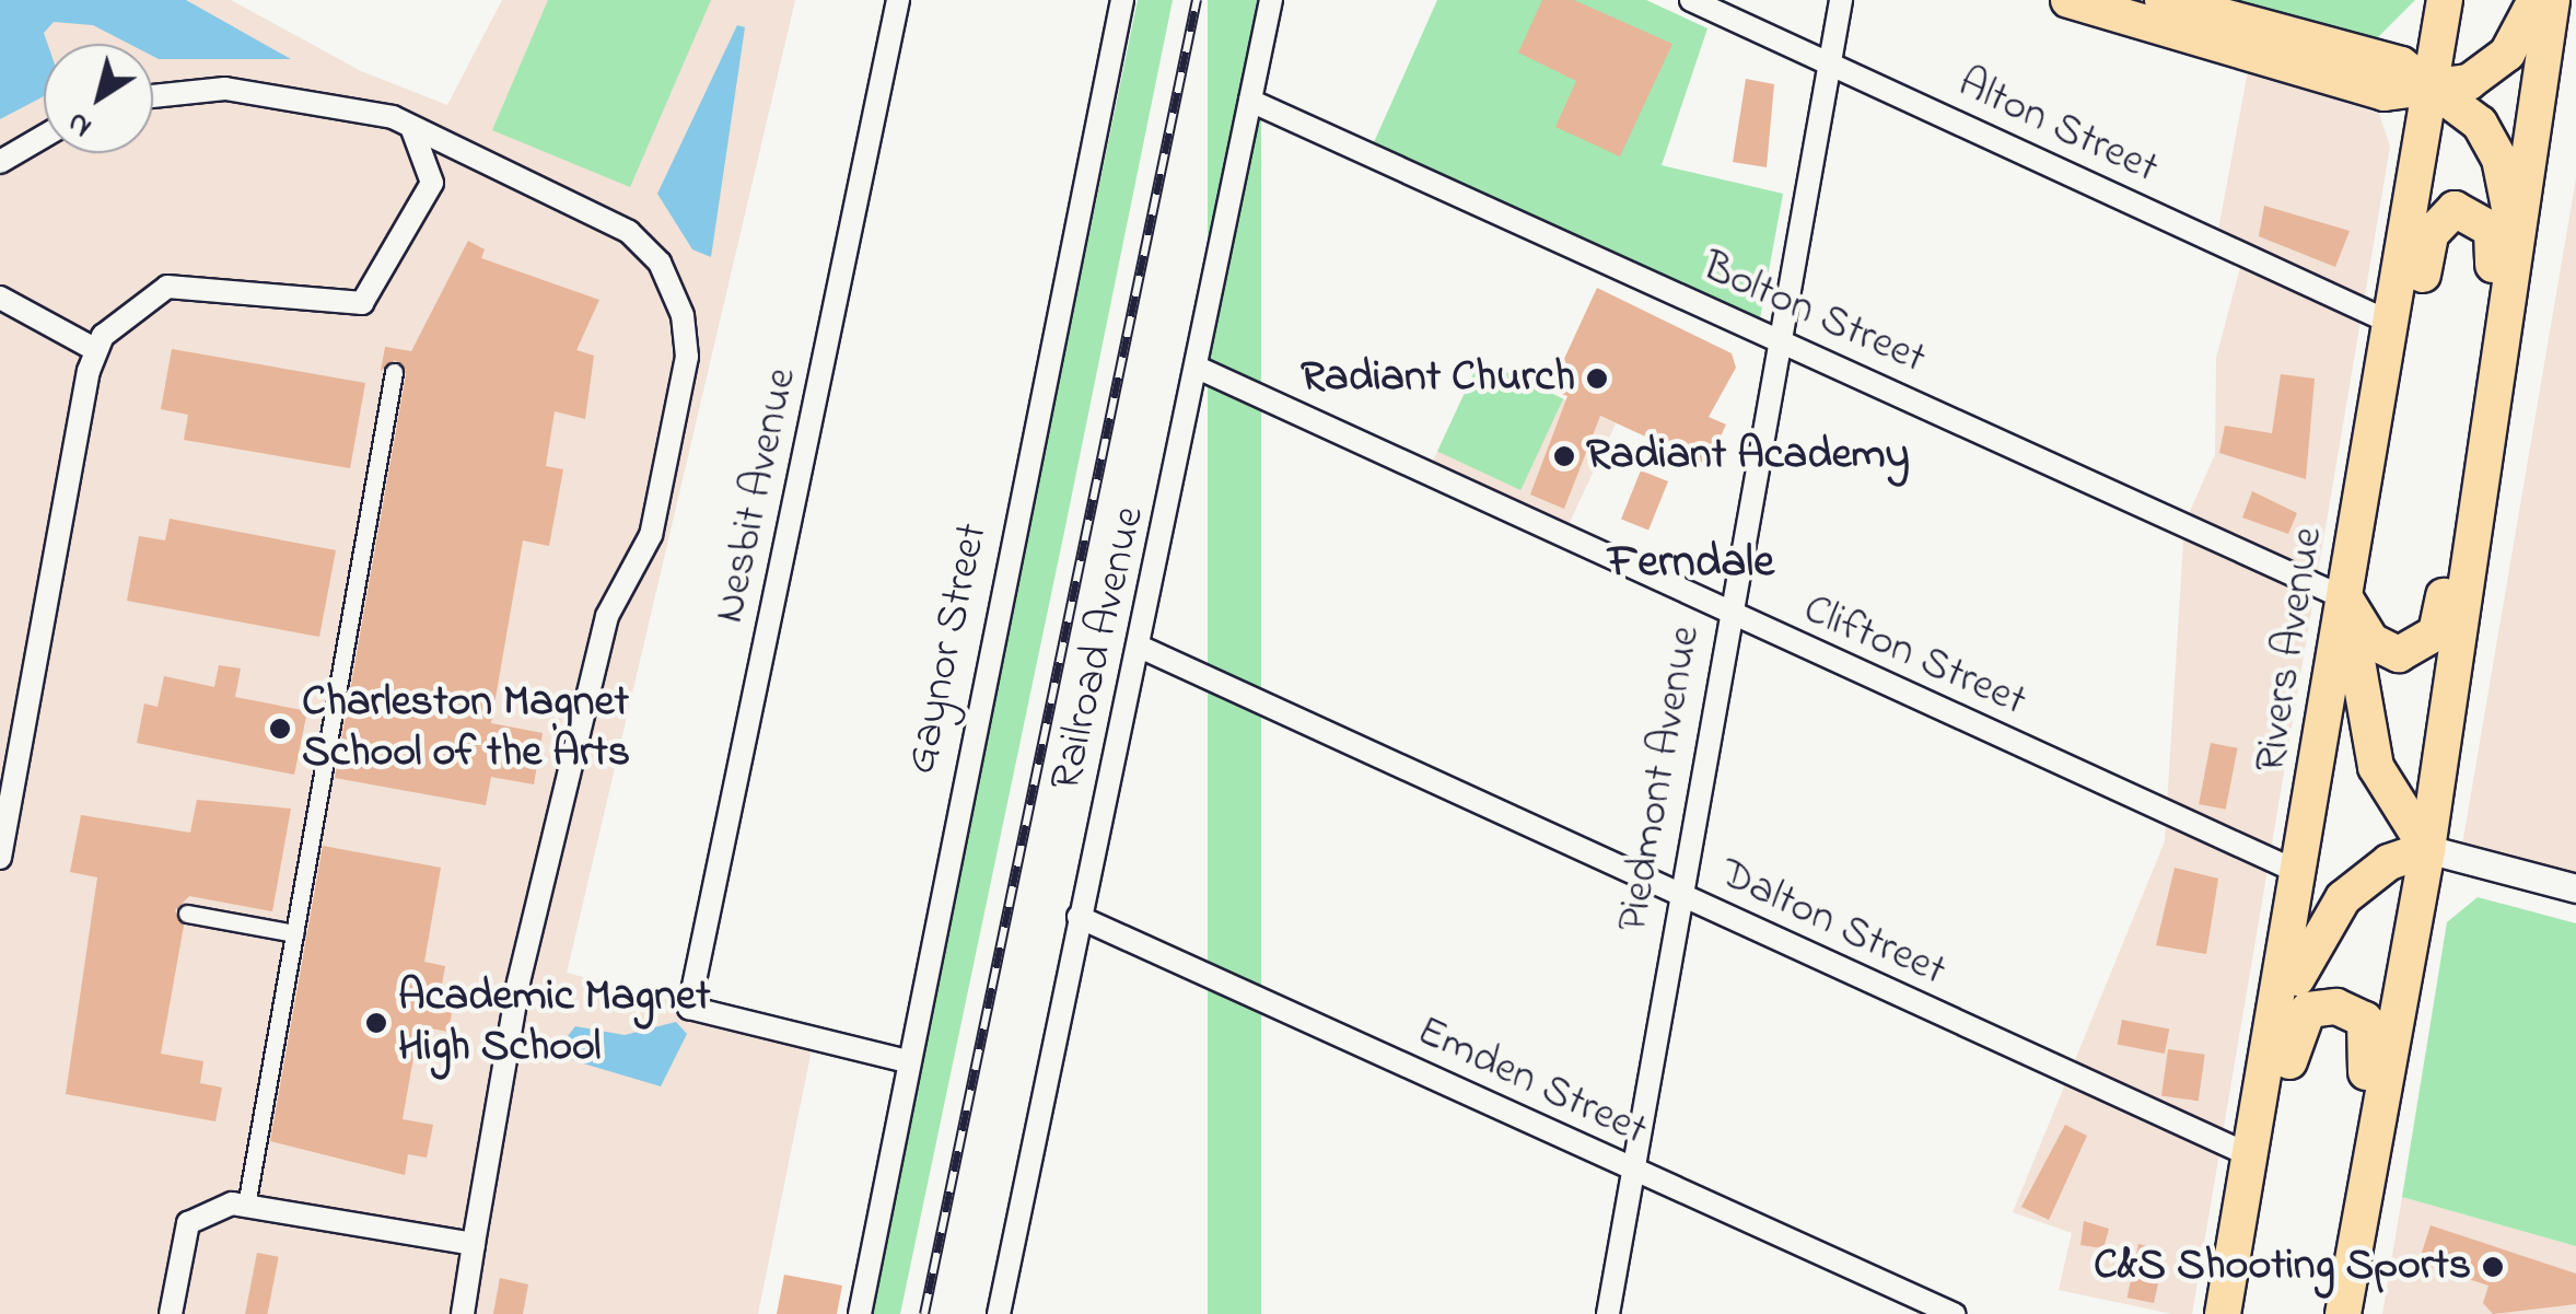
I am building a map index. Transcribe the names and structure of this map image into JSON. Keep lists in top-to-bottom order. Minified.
{"streets":{"main road":["Rivers Avenue"],"street":["Alton Street","Bolton Street","Nesbit Avenue","Gaynor Street","Railroad Avenue","Clifton Street","Piedmont Avenue","Dalton Street","Emden Street"]},"crossings":[["Alton Street","Rivers Avenue"],["Alton Street","Piedmont Avenue"],["Bolton Street","Railroad Avenue"],["Bolton Street","Rivers Avenue"],["Bolton Street","Piedmont Avenue"],["Nesbit Avenue","Gaynor Street"],["Railroad Avenue","Clifton Street"],["Railroad Avenue","Dalton Street"],["Railroad Avenue","Emden Street"],["Rivers Avenue","Clifton Street"],["Rivers Avenue","Dalton Street"],["Clifton Street","Piedmont Avenue"],["Piedmont Avenue","Dalton Street"],["Piedmont Avenue","Emden Street"]],"districts":["Ferndale"],"places":["Radiant Church","Radiant Academy","Charleston Magnet School of the Arts","Academic Magnet High School","C&S Shooting Sports"],"north":"bottom left"}
